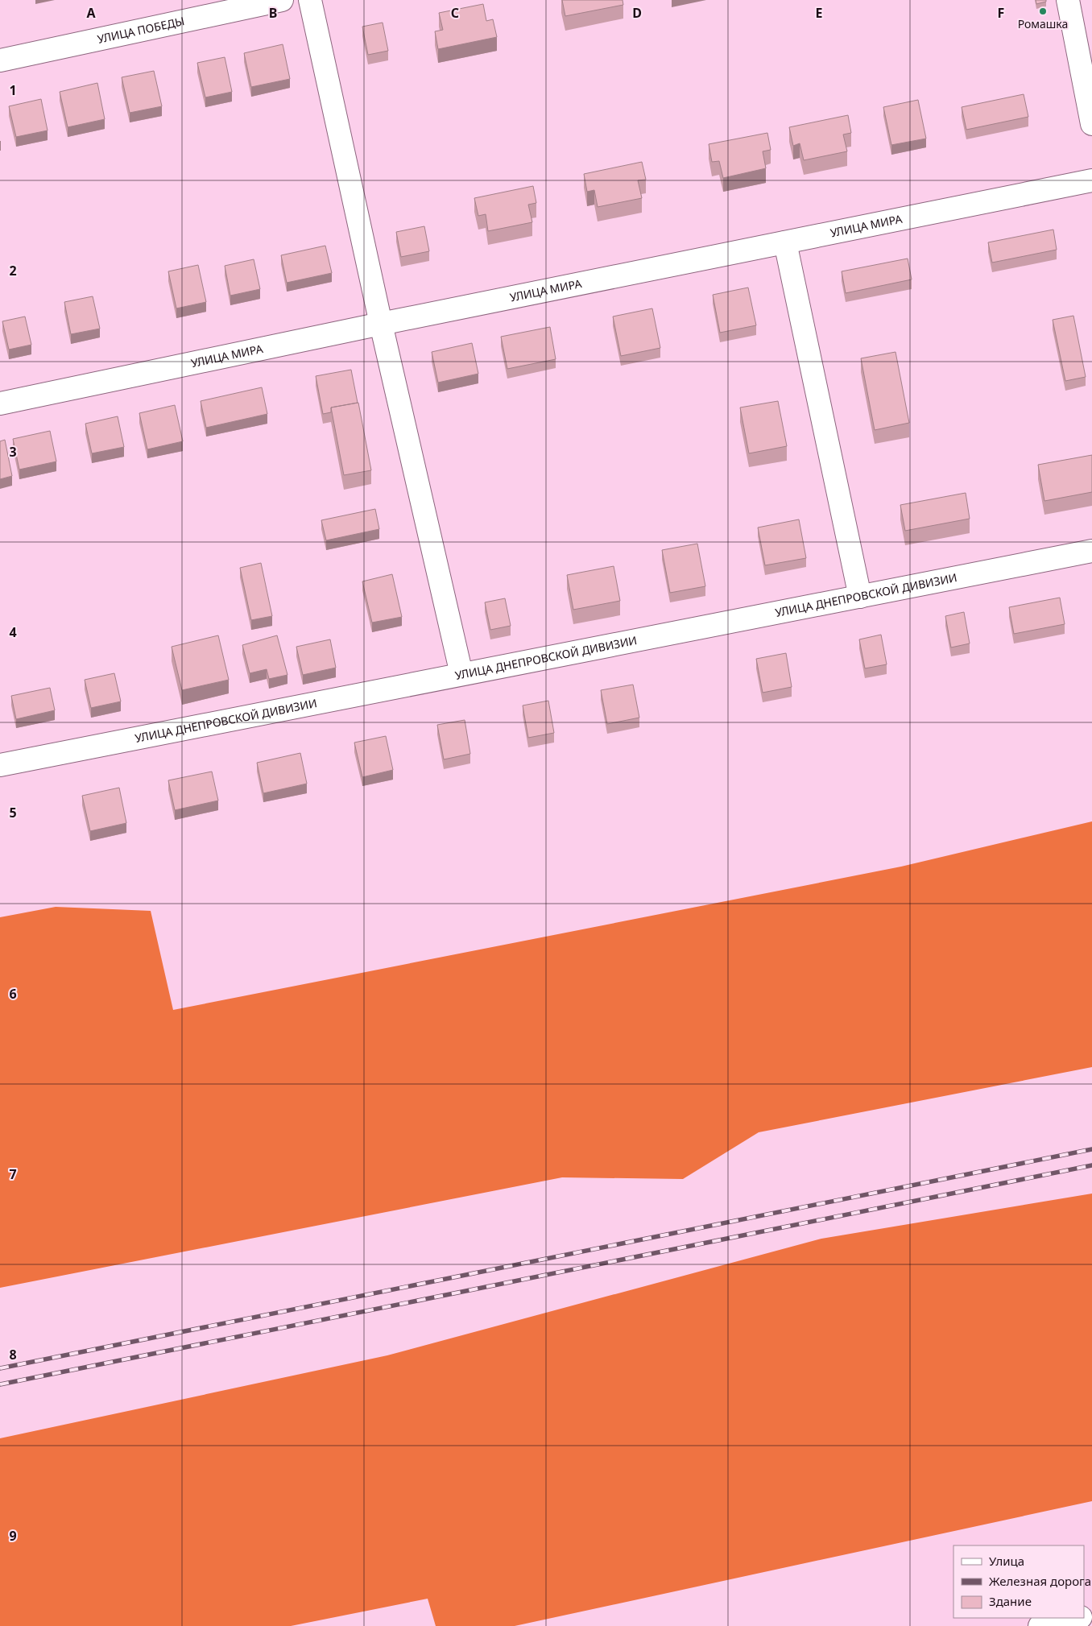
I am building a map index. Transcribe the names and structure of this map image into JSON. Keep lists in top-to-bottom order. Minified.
{"streets":{"street":["УЛИЦА ПОБЕДЫ","УЛИЦА МИРА","УЛИЦА ДНЕПРОВСКОЙ ДИВИЗИИ"]},"places":["Ромашка"],"legend":["Улица","Железная дорога","Здание"],"grid":{"columns":["A","B","C","D","E","F"],"rows":["1","2","3","4","5","6","7","8","9"]}}
